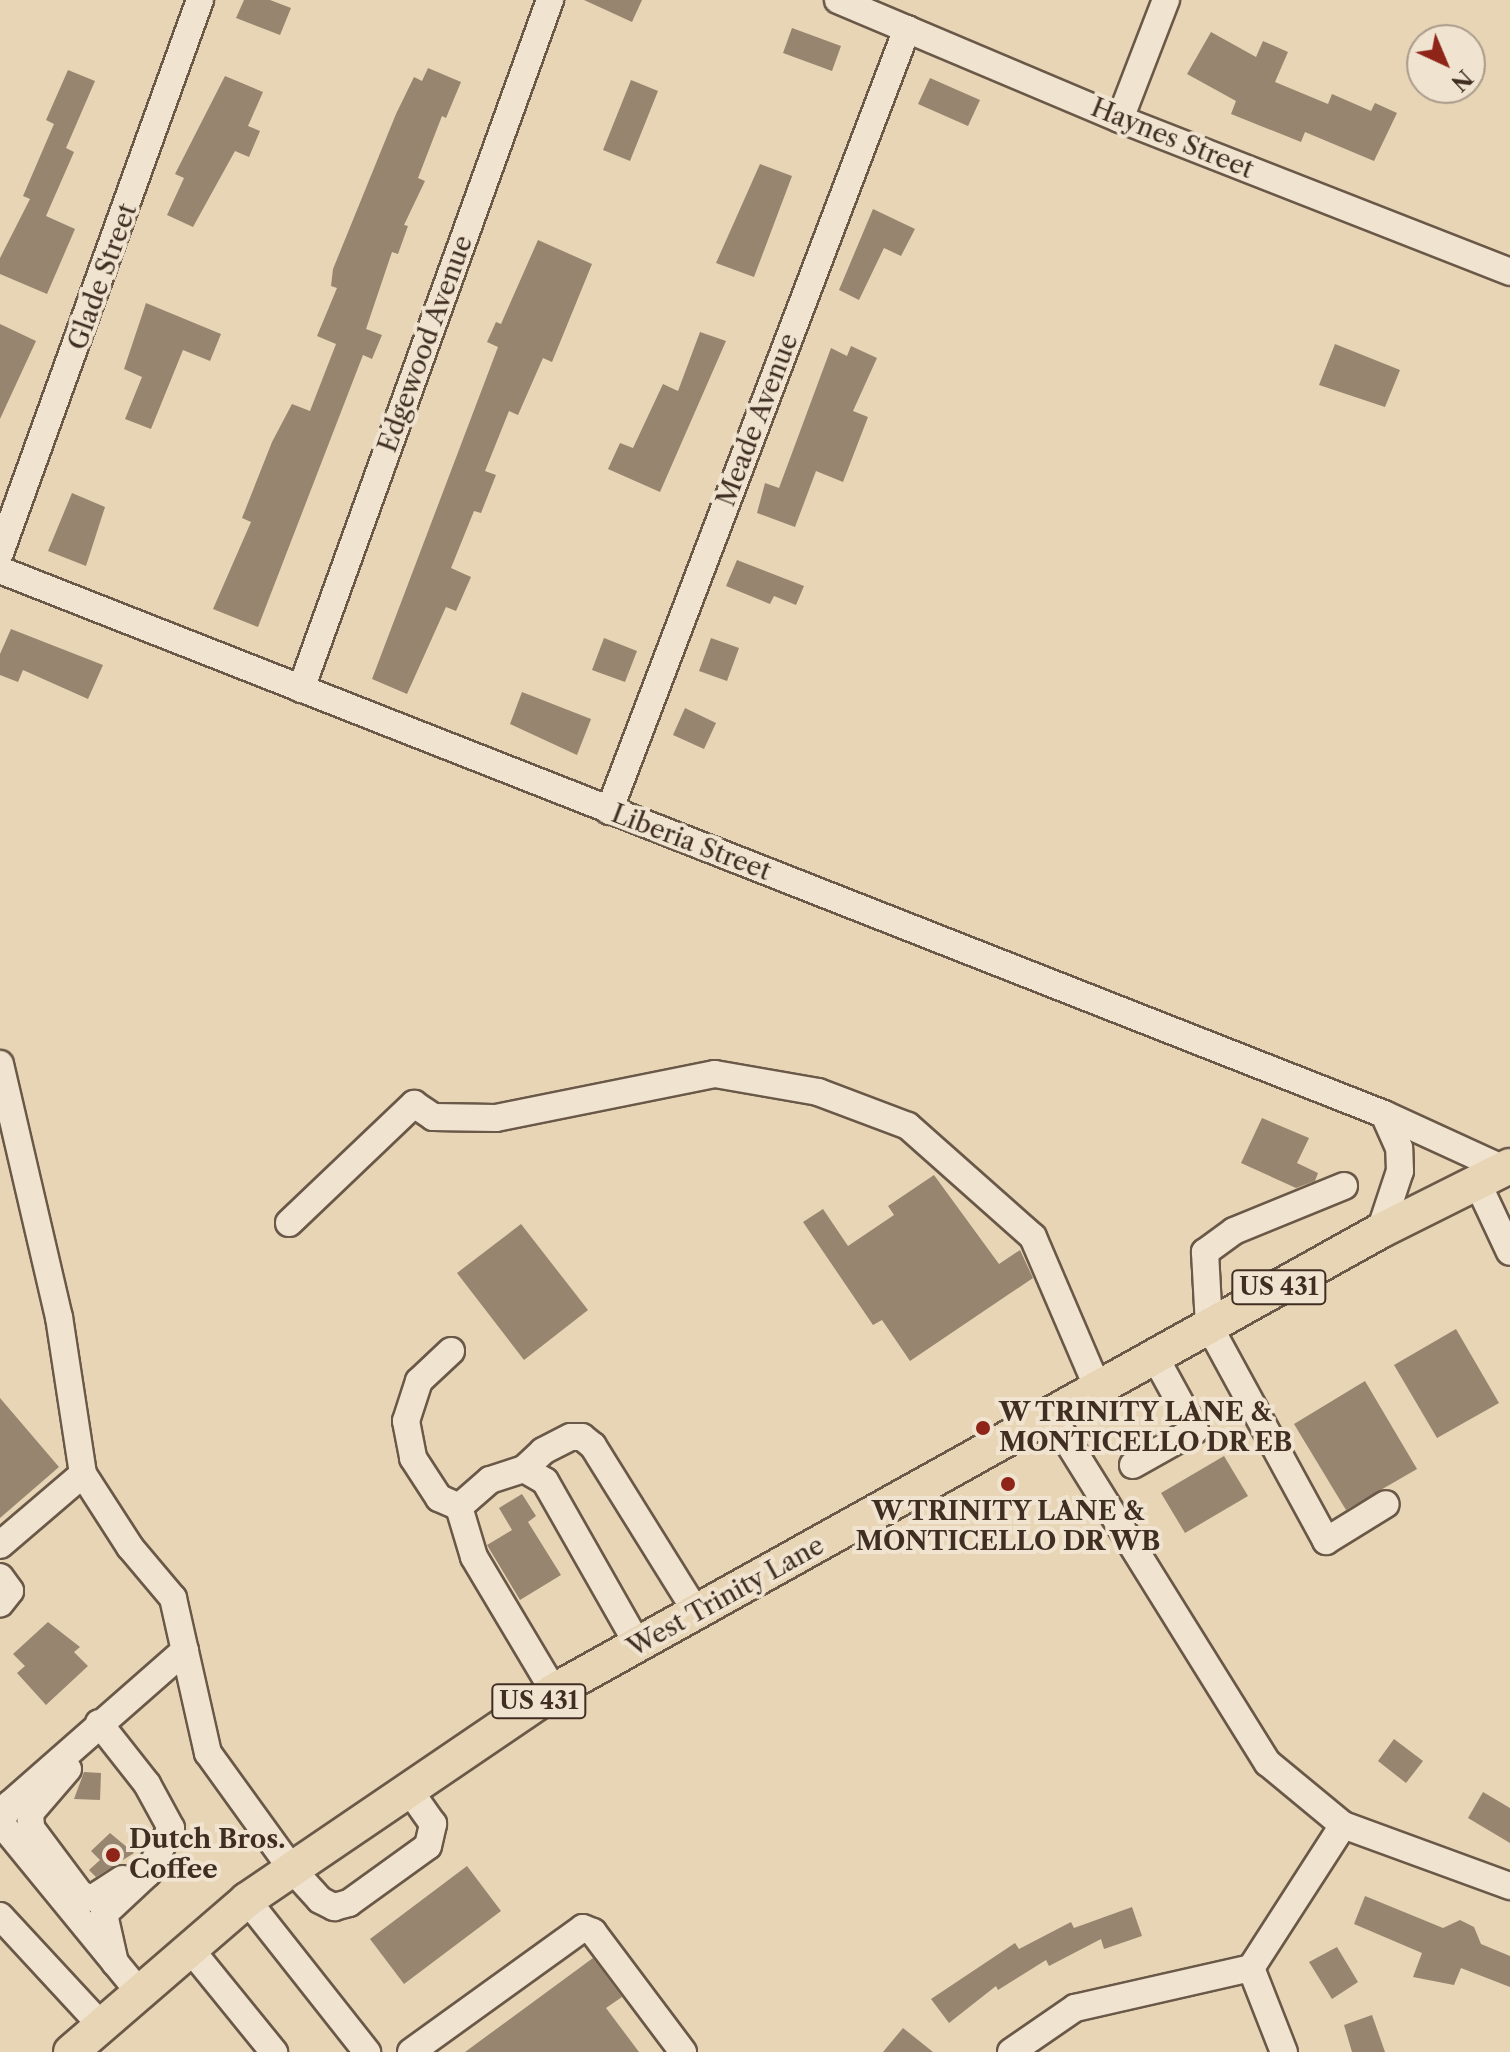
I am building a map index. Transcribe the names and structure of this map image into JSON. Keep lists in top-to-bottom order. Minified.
{"streets":{"main road":["US 431","West Trinity Lane"],"street":["Haynes Street","Glade Street","Edgewood Avenue","Meade Avenue","Liberia Street"]},"crossings":[["Haynes Street","Meade Avenue"],["Edgewood Avenue","Liberia Street"],["Meade Avenue","Liberia Street"],["Liberia Street","West Trinity Lane"]],"places":["W TRINITY LANE & MONTICELLO DR EB","W TRINITY LANE & MONTICELLO DR WB","Dutch Bros. Coffee"],"north":"bottom right"}
